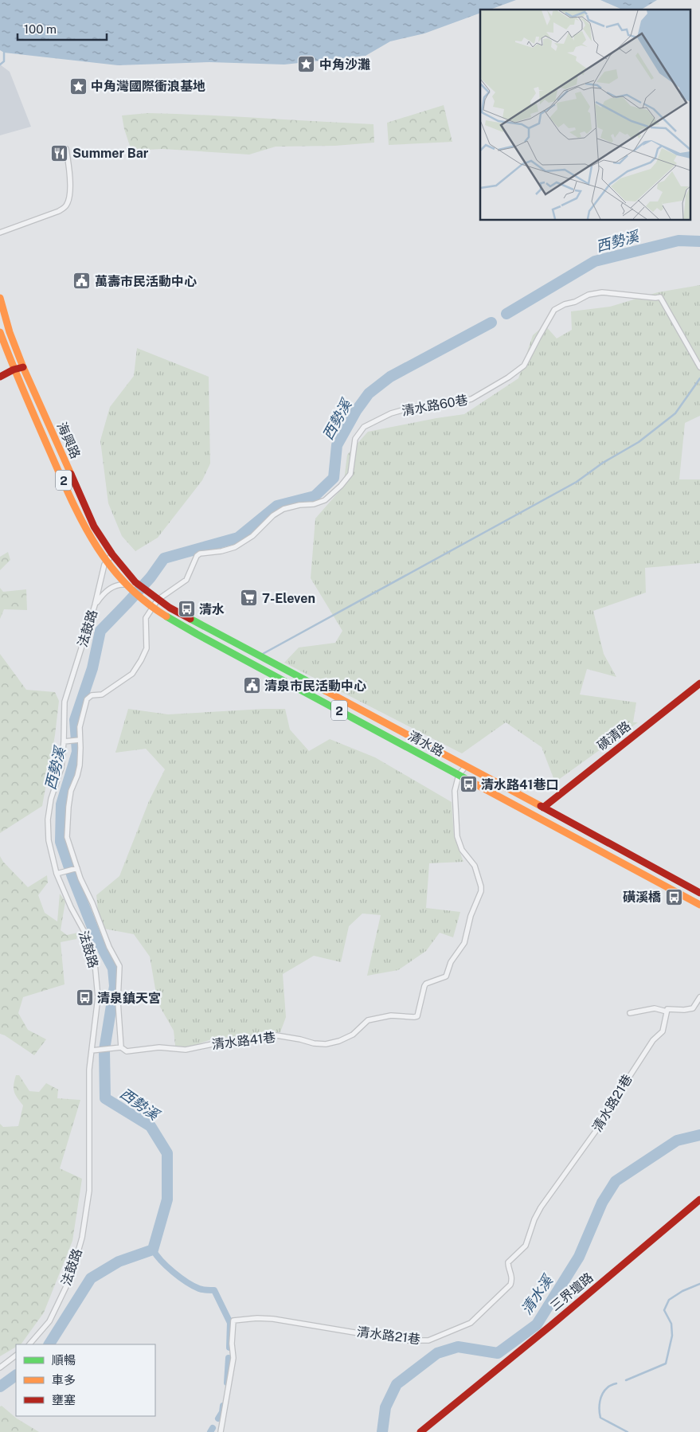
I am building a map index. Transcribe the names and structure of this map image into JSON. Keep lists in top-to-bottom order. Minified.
{"streets":{"main road":["海興路","2","磺清路","清水路","三界壇路"],"street":["清水路60巷","法鼓路","清水路41巷","清水路21巷"]},"crossings":[["清水路60巷","清水路"],["海興路","法鼓路"],["海興路","清水路"],["法鼓路","清水路41巷"],["磺清路","清水路"],["清水路","清水路41巷"]],"water":["西勢溪","清水溪"],"places":{"place":["中角沙灘","中角灣國際衝浪基地"],"restaurant":["Summer Bar"],"public building":["萬壽市民活動中心","清泉市民活動中心"],"supermarket":["7-Eleven"],"bus stop":["清水","清水路41巷口","磺溪橋","清泉鎮天宮"]},"legend":["順暢","車多","壅塞"],"scale_bar":"100 m"}
